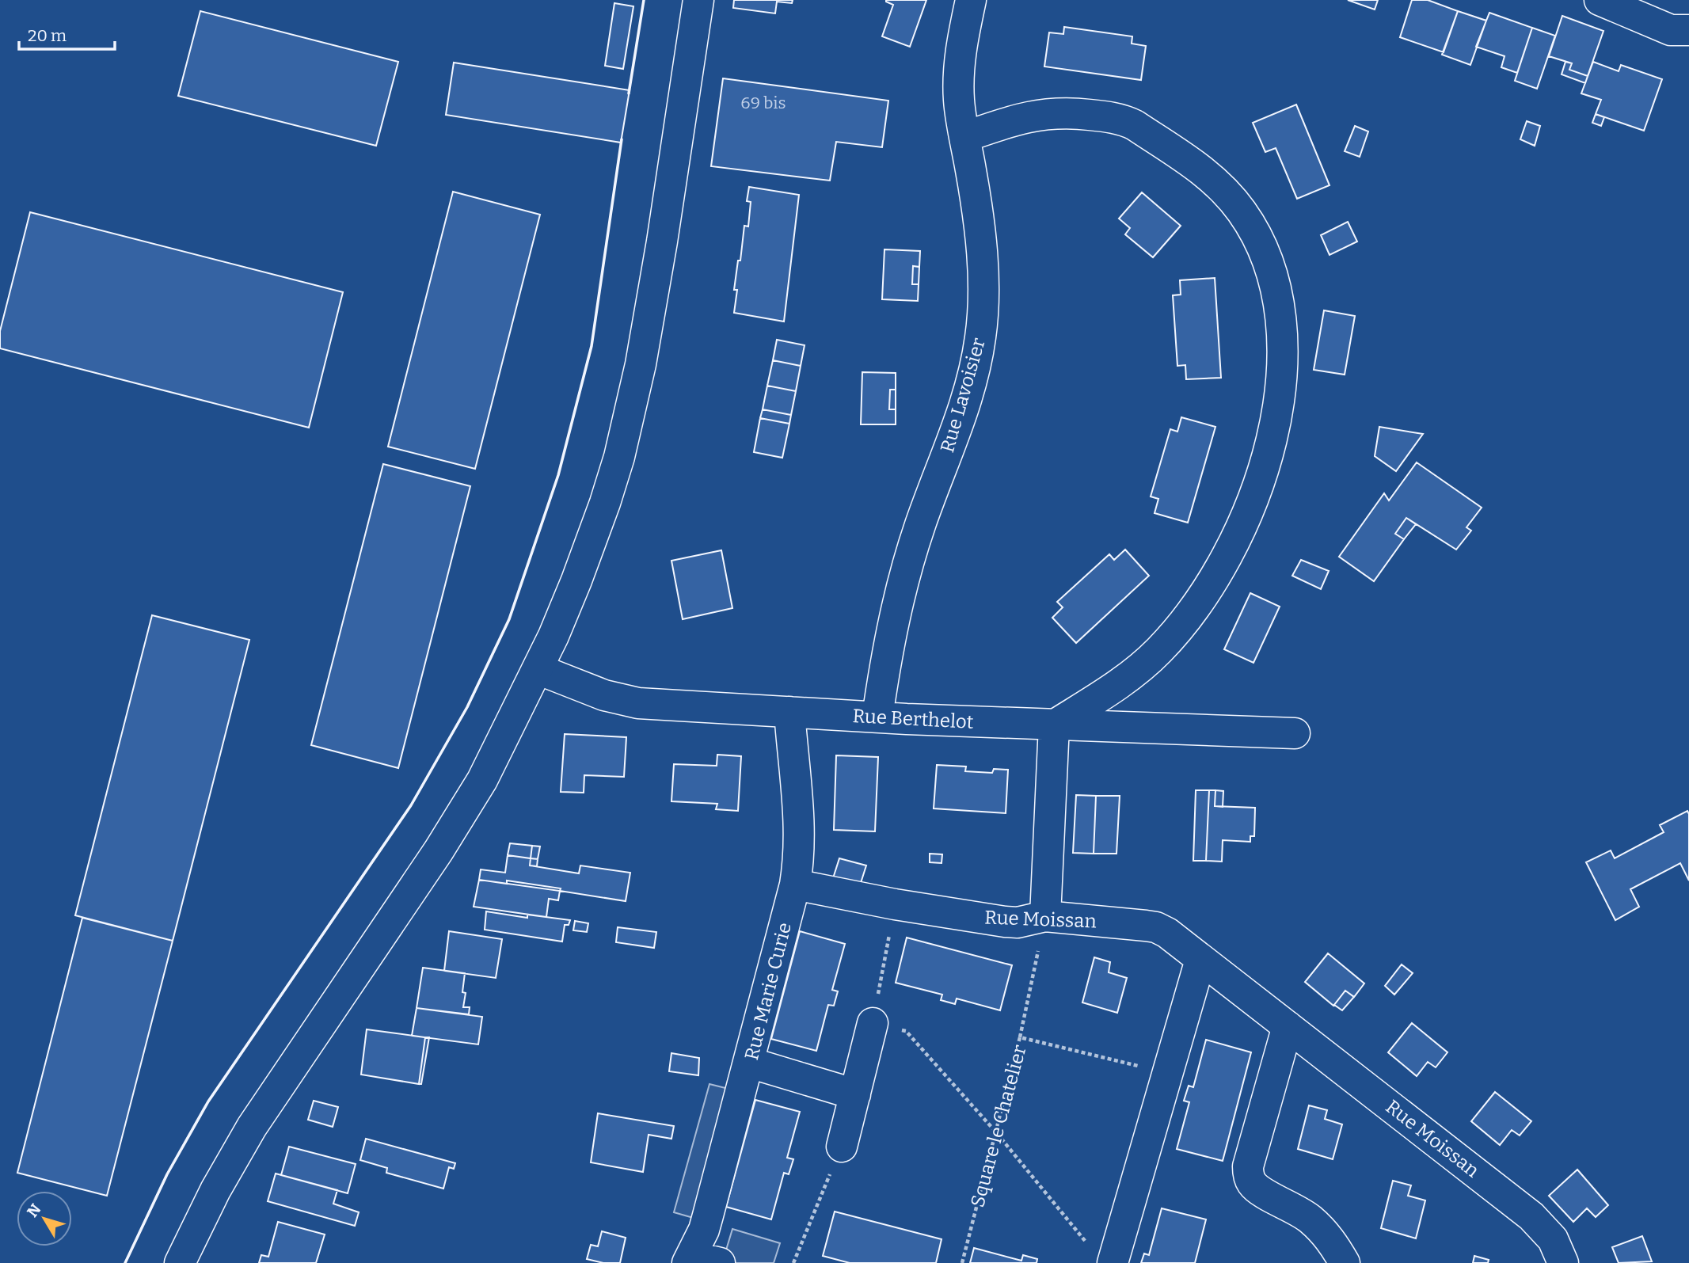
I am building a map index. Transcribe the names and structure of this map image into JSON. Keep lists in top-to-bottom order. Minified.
{"streets":{"street":["Rue Lavoisier","Rue Berthelot","Rue Moissan","Rue Marie Curie"],"path":["Square le Chatelier"]},"crossings":[["Rue Lavoisier","Rue Berthelot"],["Rue Berthelot","Rue Marie Curie"],["Rue Moissan","Rue Marie Curie"]],"house_numbers":["69 bis"],"scale_bar":"20 m","north":"top left"}
